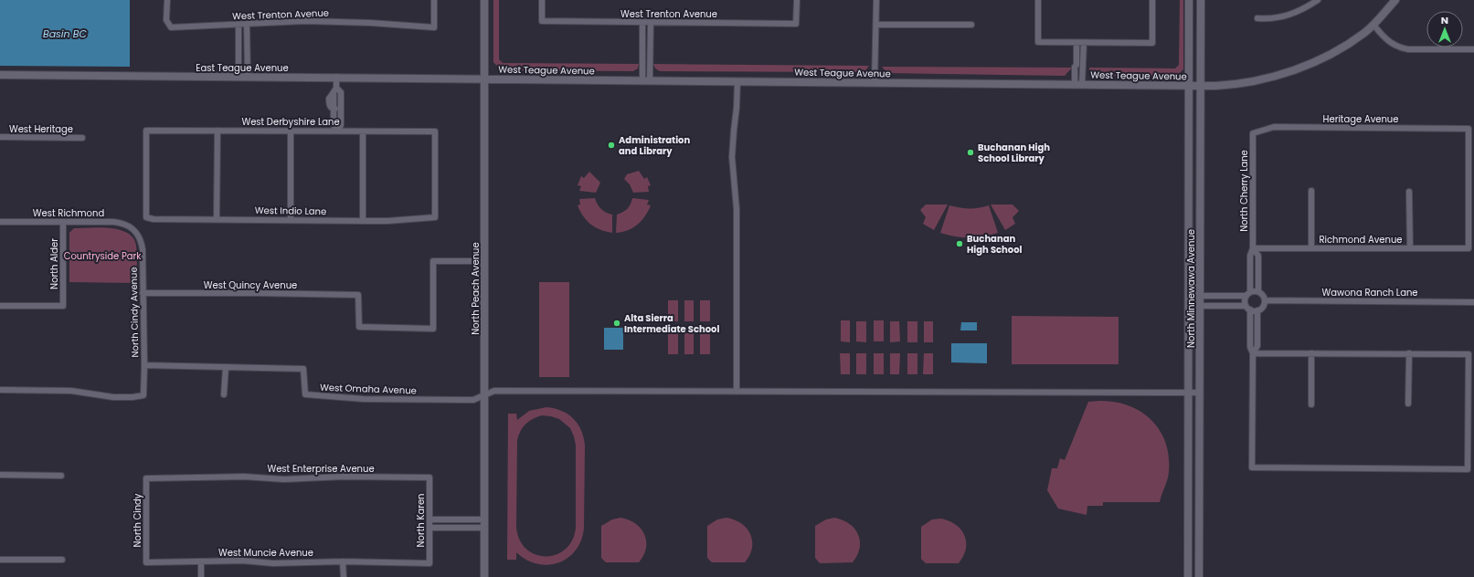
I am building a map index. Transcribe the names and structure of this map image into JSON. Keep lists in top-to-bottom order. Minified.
{"streets":{"street":["West Trenton Avenue","East Teague Avenue","West Teague Avenue","Heritage Avenue","West Derbyshire Lane","West Heritage","North Cherry Lane","West Indio Lane","West Richmond","Richmond Avenue","North Alder","West Quincy Avenue","North Peach Avenue","North Minnewawa Avenue","Wawona Ranch Lane","North Cindy Avenue","West Omaha Avenue","West Enterprise Avenue","North Cindy","North Karen","West Muncie Avenue"]},"crossings":[["East Teague Avenue","West Teague Avenue"],["East Teague Avenue","North Peach Avenue"],["West Teague Avenue","North Peach Avenue"],["West Teague Avenue","North Minnewawa Avenue"],["Heritage Avenue","North Cherry Lane"],["Heritage Avenue","Richmond Avenue"],["West Derbyshire Lane","West Indio Lane"],["North Cherry Lane","Richmond Avenue"],["North Cherry Lane","Wawona Ranch Lane"],["West Richmond","North Alder"],["West Richmond","North Cindy Avenue"],["West Quincy Avenue","North Peach Avenue"],["West Quincy Avenue","North Cindy Avenue"],["North Peach Avenue","West Omaha Avenue"],["North Cindy Avenue","West Omaha Avenue"],["West Enterprise Avenue","North Cindy"],["West Enterprise Avenue","North Karen"],["North Cindy","West Muncie Avenue"],["North Karen","West Muncie Avenue"]],"water":["Basin BC"],"parks":["Countryside Park"],"places":["Administration and Library","Buchanan High School Library","Buchanan High School","Alta Sierra Intermediate School"],"north":"top"}
